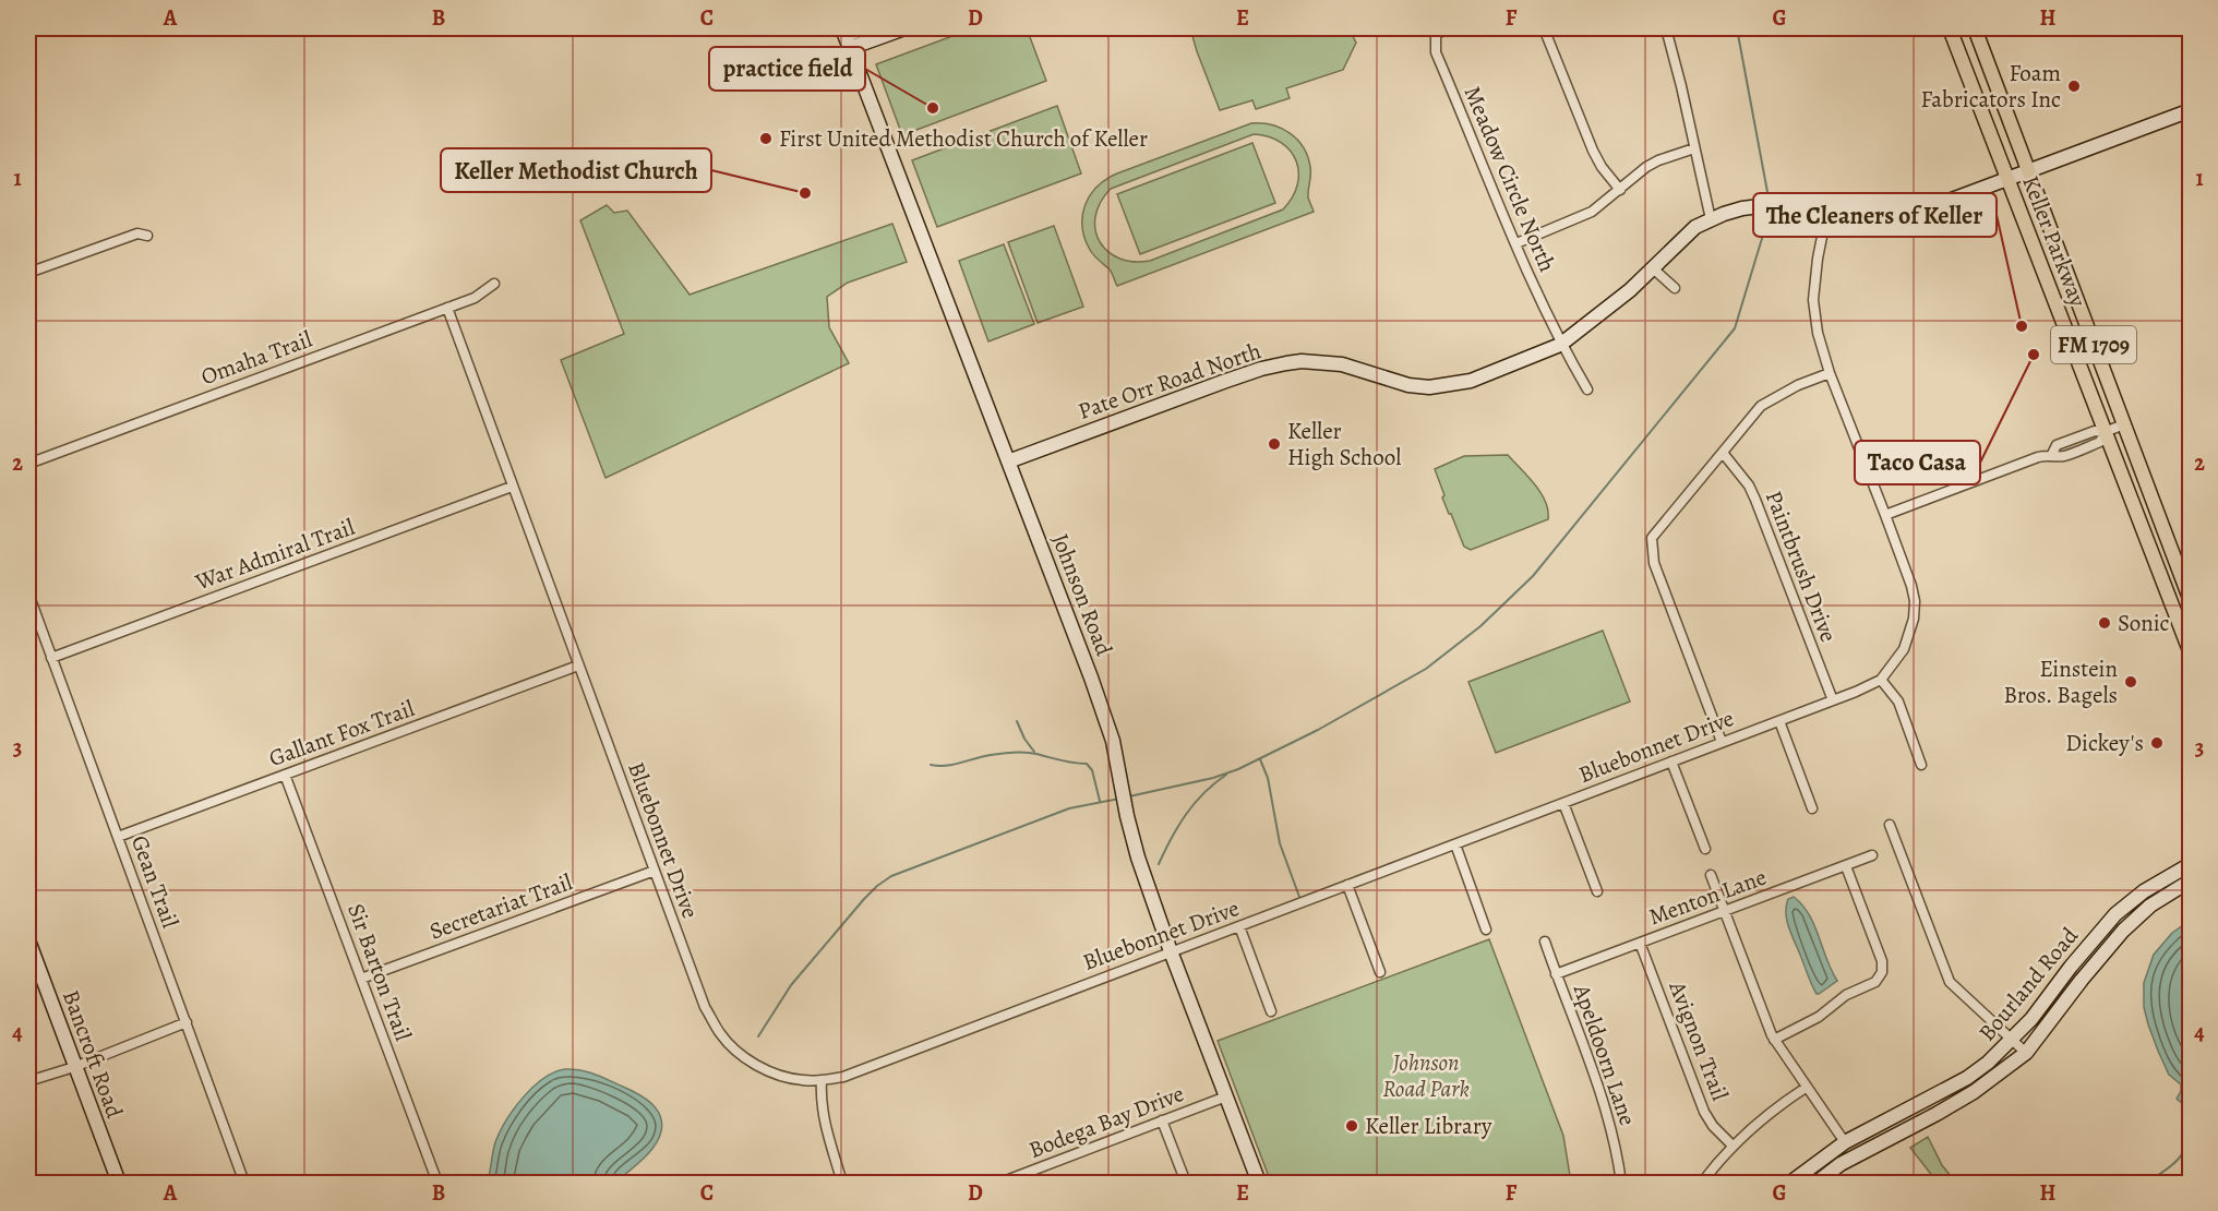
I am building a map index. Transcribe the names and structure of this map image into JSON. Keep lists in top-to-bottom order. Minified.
{"streets":{"main road":["Keller Parkway","FM 1709","Pate Orr Road North","Johnson Road","Bourland Road","Bancroft Road"],"street":["Meadow Circle North","Omaha Trail","War Admiral Trail","Paintbrush Drive","Gallant Fox Trail","Bluebonnet Drive","Gean Trail","Menton Lane","Secretariat Trail","Sir Barton Trail","Avignon Trail","Apeldoorn Lane","Bodega Bay Drive"]},"crossings":[["Meadow Circle North","Pate Orr Road North"],["Keller Parkway","Pate Orr Road North"],["Omaha Trail","Bluebonnet Drive"],["Pate Orr Road North","Johnson Road"],["Pate Orr Road North","Bluebonnet Drive"],["War Admiral Trail","Bluebonnet Drive"],["War Admiral Trail","Gean Trail"],["Paintbrush Drive","Bluebonnet Drive"],["Johnson Road","Bluebonnet Drive"],["Johnson Road","Bodega Bay Drive"],["Gallant Fox Trail","Bluebonnet Drive"],["Gallant Fox Trail","Gean Trail"],["Gallant Fox Trail","Sir Barton Trail"],["Bluebonnet Drive","Secretariat Trail"],["Menton Lane","Avignon Trail"],["Menton Lane","Apeldoorn Lane"],["Secretariat Trail","Sir Barton Trail"]],"parks":["Johnson Road Park"],"places":["Foam Fabricators Inc","practice field","First United Methodist Church of Keller","Keller Methodist Church","The Cleaners of Keller","Taco Casa","Keller High School","Sonic","Einstein Bros. Bagels","Dickey's","Keller Library"],"grid":{"columns":["A","B","C","D","E","F","G","H"],"rows":["1","2","3","4"]}}
